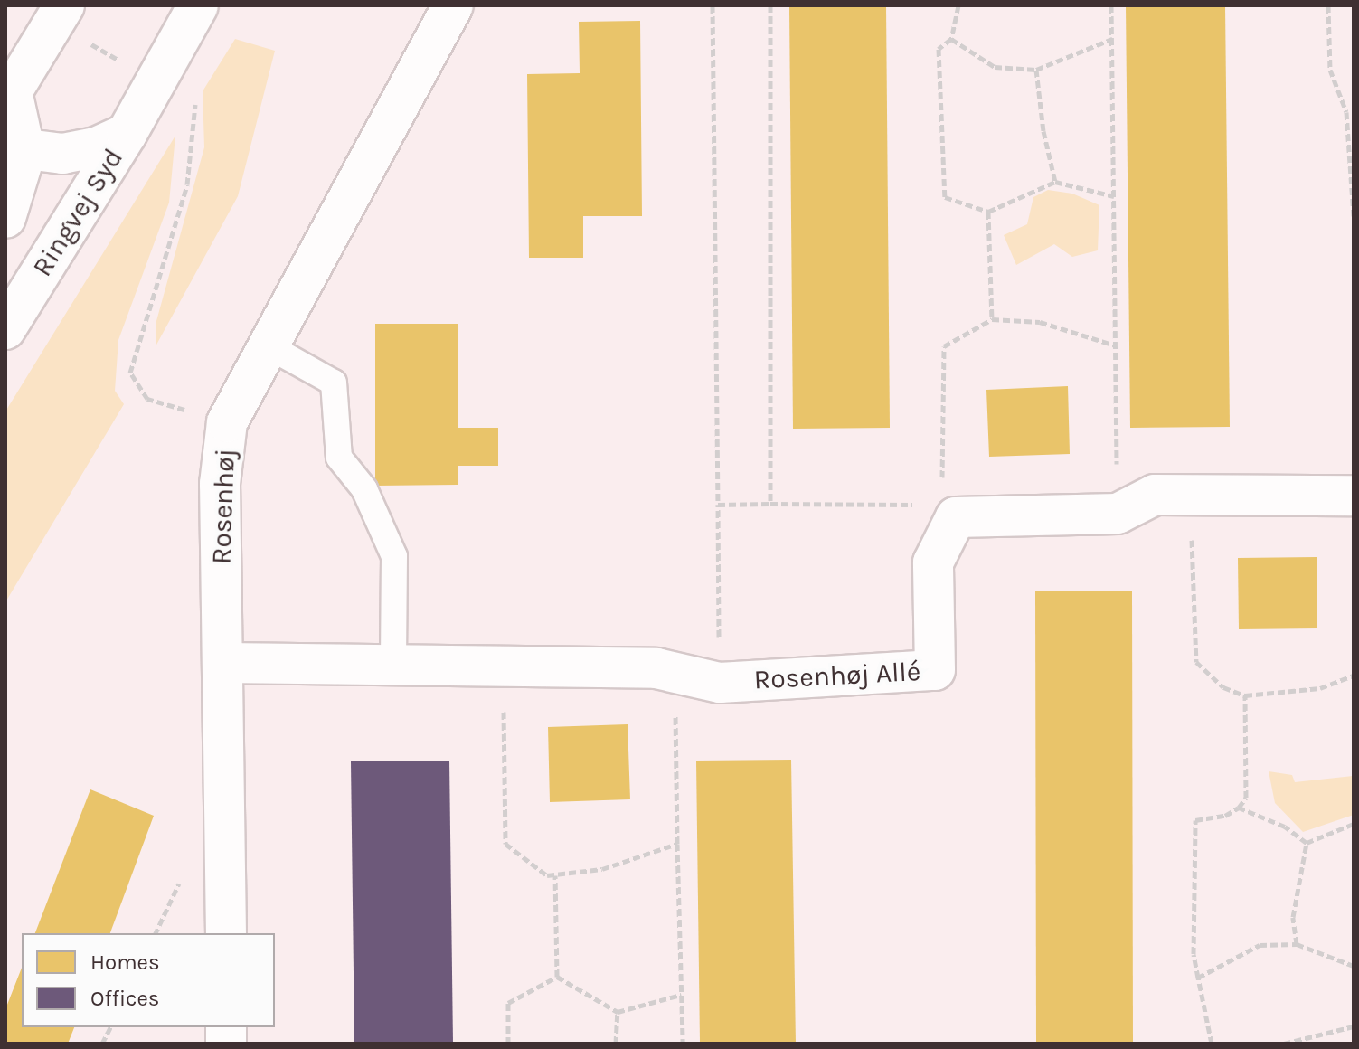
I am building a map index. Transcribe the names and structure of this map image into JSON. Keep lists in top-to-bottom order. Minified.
{"streets":{"street":["Ringvej Syd","Rosenhøj","Rosenhøj Allé"]},"crossings":[["Rosenhøj","Rosenhøj Allé"]],"legend":["Homes","Offices"]}
